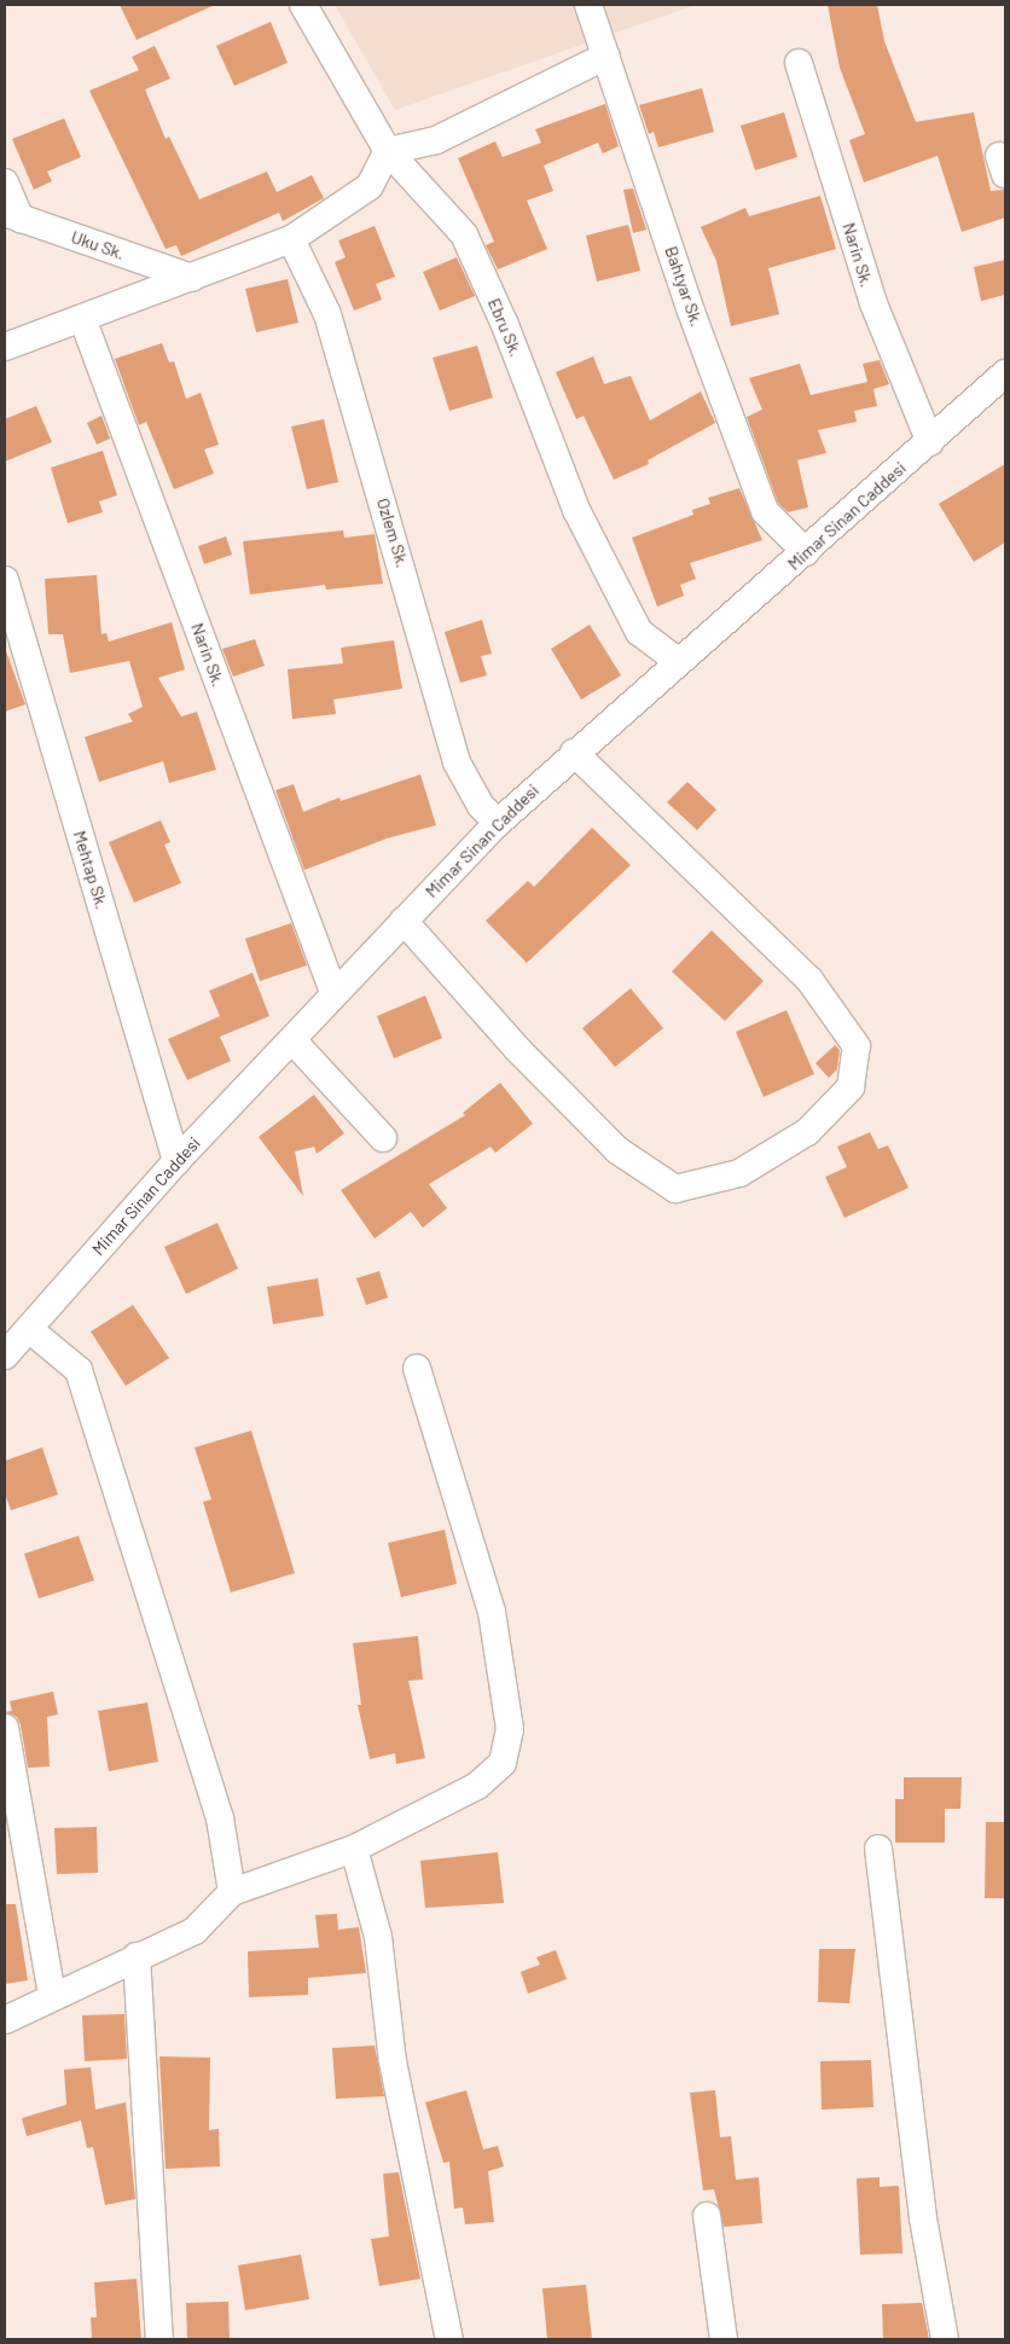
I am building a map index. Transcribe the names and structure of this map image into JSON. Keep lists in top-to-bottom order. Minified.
{"streets":{"street":["Uku Sk.","Narin Sk.","Bahtyar Sk.","Ebru Sk.","Mimar Sinan Caddesi","Ozlem Sk.","Mehtap Sk."]},"crossings":[["Narin Sk.","Mimar Sinan Caddesi"],["Bahtyar Sk.","Mimar Sinan Caddesi"],["Ebru Sk.","Mimar Sinan Caddesi"],["Mimar Sinan Caddesi","Ozlem Sk."],["Mimar Sinan Caddesi","Mehtap Sk."]]}
